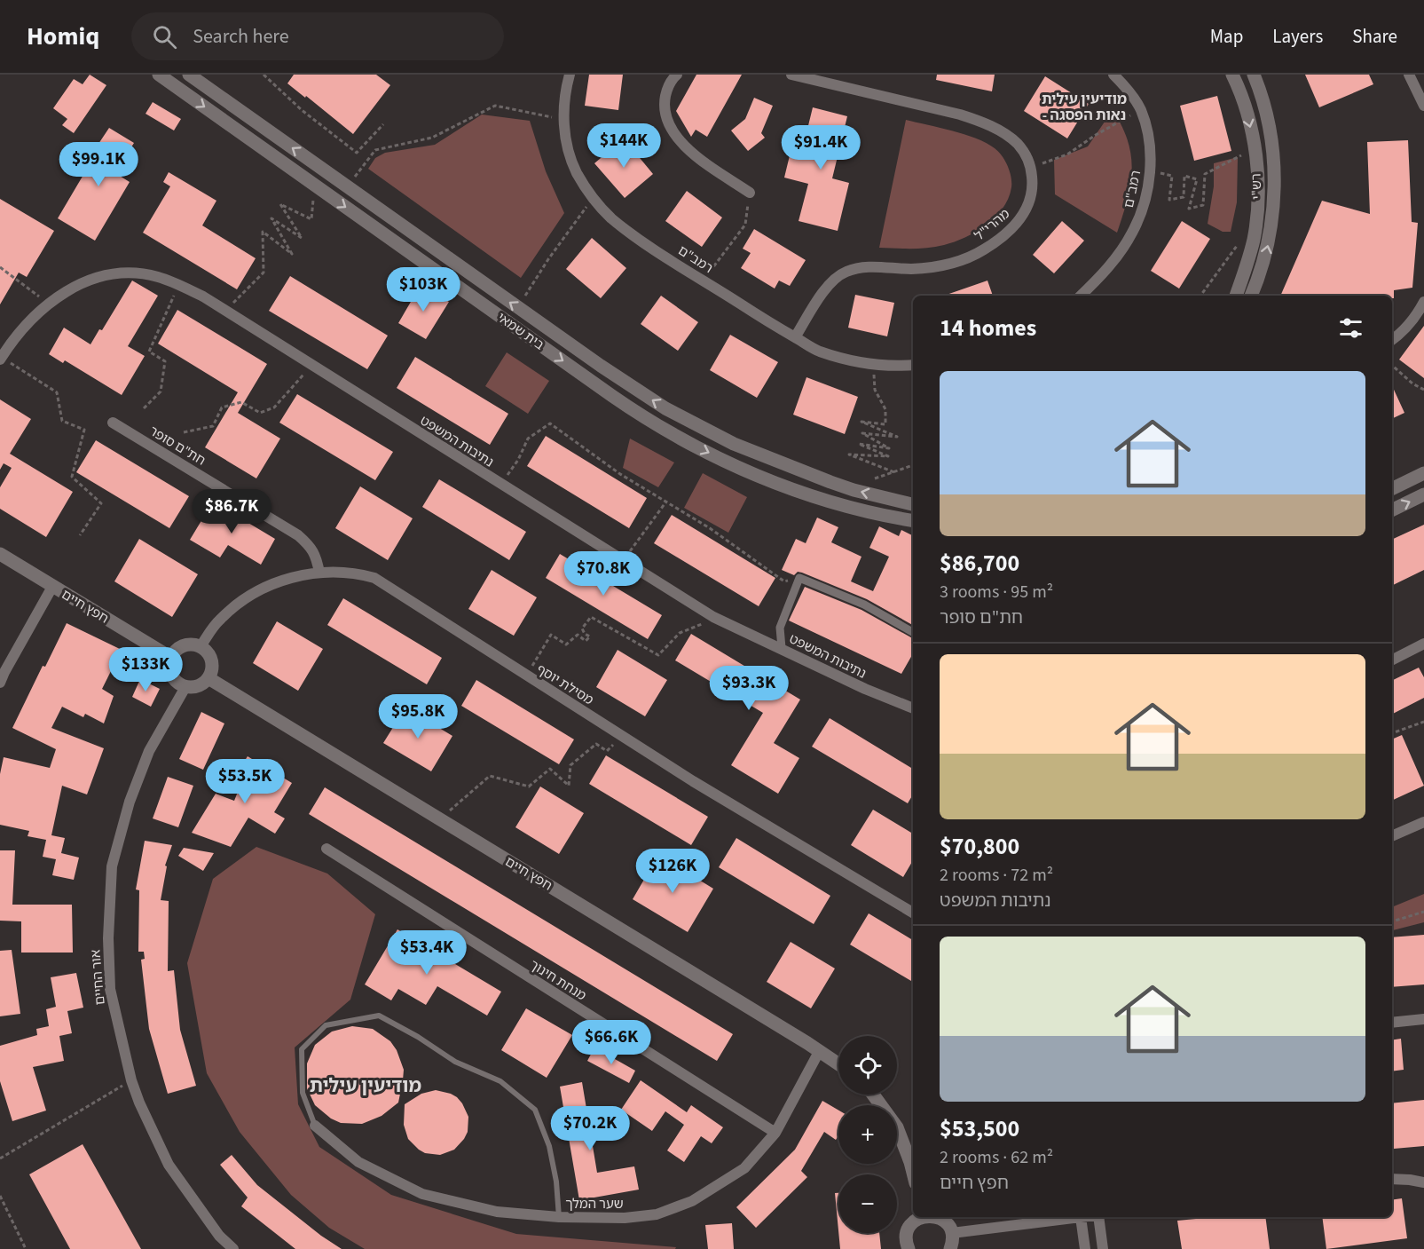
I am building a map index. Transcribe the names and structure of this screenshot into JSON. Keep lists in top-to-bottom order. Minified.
{"streets":{"street":["רש\"י","רמב\"ם","מהרי\"ל","בית שמאי","נתיבות המשפט","חת\"ם סופר","חפץ חיים","מסילת יוסף","אור החיים","מנחת חינוך","שער המלך"]},"crossings":[["רמב\"ם","מהרי\"ל"],["חת\"ם סופר","מסילת יוסף"],["חפץ חיים","מסילת יוסף"],["חפץ חיים","אור החיים"],["חפץ חיים","שער המלך"],["מסילת יוסף","אור החיים"],["מנחת חינוך","שער המלך"]],"districts":["מודיעין עילית - נאות הפסגה","מודיעין עילית"],"page":{"header":"Homiq","search":"Search here","nav":["Map","Layers","Share"],"price":["$144K","$91.4K","$99.1K","$103K","$86.7K","$70.8K","$133K","$93.3K","$95.8K","$53.5K","$126K","$53.4K","$66.6K","$70.2K"],"heading":"14 homes","list":[{"name":"$86,700","note":"3 rooms · 95 m² · חת\"ם סופר"},{"name":"$70,800","note":"2 rooms · 72 m² · נתיבות המשפט"},{"name":"$53,500","note":"2 rooms · 62 m² · חפץ חיים"}],"map_buttons":["+","−"]}}
